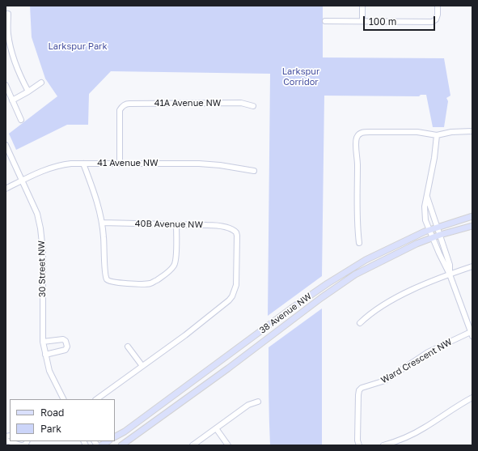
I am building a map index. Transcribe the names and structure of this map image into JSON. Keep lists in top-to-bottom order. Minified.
{"streets":{"main road":["38 Avenue NW"],"street":["41A Avenue NW","41 Avenue NW","40B Avenue NW","30 Street NW","Ward Crescent NW"]},"crossings":[["41A Avenue NW","41 Avenue NW"],["41 Avenue NW","30 Street NW"]],"parks":["Larkspur Park","Larkspur Corridor"],"legend":["Road","Park"],"scale_bar":"100 m"}
